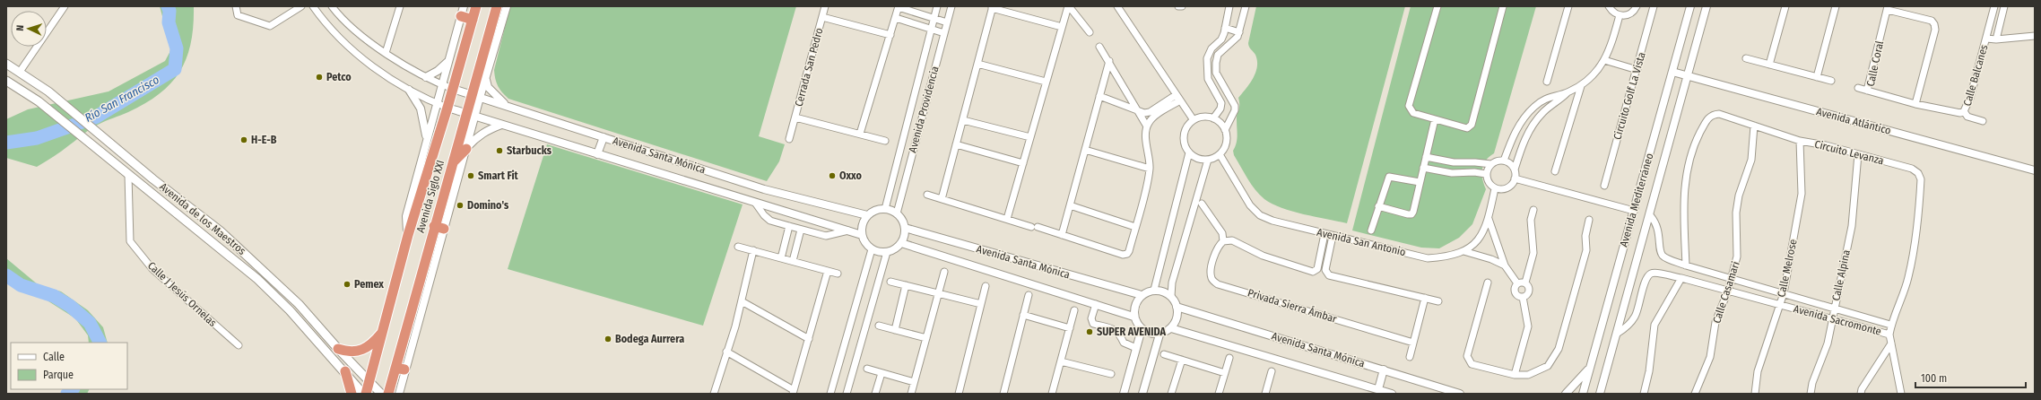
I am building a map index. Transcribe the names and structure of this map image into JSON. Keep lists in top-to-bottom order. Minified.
{"streets":{"highway":["Avenida Siglo XXI"],"main road":["Avenida de los Maestros"],"street":["Calle Coral","Cerrada San Pedro","Calle Balcanes","Circuito Golf La Vista","Avenida Providencia","Avenida Atlántico","Circuito Levanza","Avenida Santa Mónica","Avenida Mediterráneo","Avenida San Antonio","Calle Melrose","Calle Alpina","Calle Casamari","Calle J Jesús Ornelas","Privada Sierra Ámbar","Avenida Sacromonte"]},"crossings":[["Calle Coral","Calle Balcanes"],["Avenida Providencia","Avenida Santa Mónica"],["Avenida Atlántico","Avenida Mediterráneo"],["Circuito Levanza","Calle Melrose"],["Circuito Levanza","Calle Alpina"],["Circuito Levanza","Calle Casamari"],["Circuito Levanza","Avenida Sacromonte"],["Avenida Santa Mónica","Avenida Siglo XXI"],["Avenida Siglo XXI","Avenida de los Maestros"],["Avenida Mediterráneo","Avenida Sacromonte"],["Avenida de los Maestros","Calle J Jesús Ornelas"],["Calle Melrose","Avenida Sacromonte"],["Calle Alpina","Avenida Sacromonte"],["Calle Casamari","Avenida Sacromonte"]],"water":["Río San Francisco"],"places":["Petco","H-E-B","Starbucks","Smart Fit","Oxxo","Domino's","Pemex","SUPER AVENIDA","Bodega Aurrera"],"legend":["Calle","Parque"],"scale_bar":"100 m","north":"left"}
